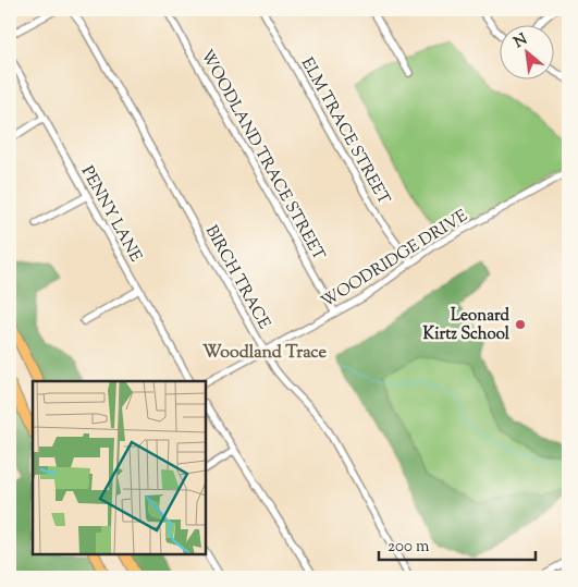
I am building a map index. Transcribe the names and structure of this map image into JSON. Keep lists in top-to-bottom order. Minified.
{"streets":{"street":["ELM TRACE STREET","WOODLAND TRACE STREET","PENNY LANE","WOODRIDGE DRIVE","BIRCH TRACE"]},"crossings":[["ELM TRACE STREET","WOODRIDGE DRIVE"],["WOODLAND TRACE STREET","WOODRIDGE DRIVE"],["WOODRIDGE DRIVE","BIRCH TRACE"]],"districts":["Woodland Trace"],"places":["Leonard Kirtz School"],"scale_bar":"200 m","north":"top left"}
